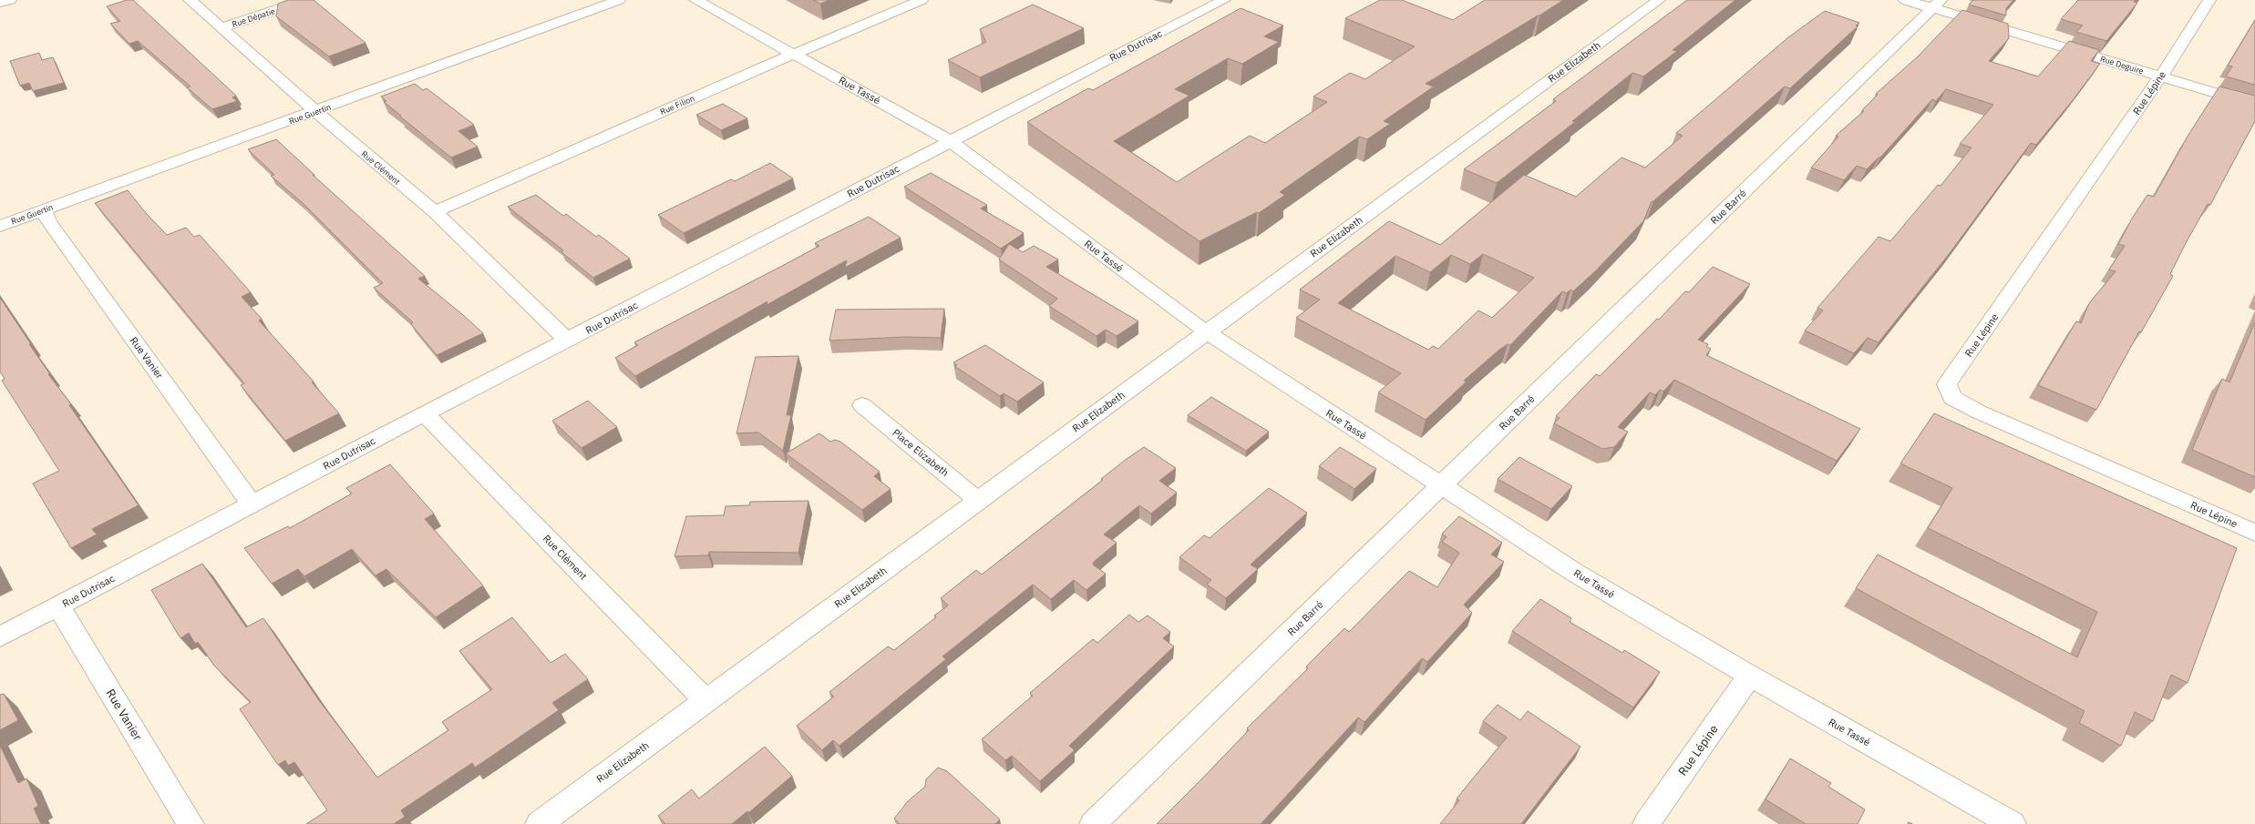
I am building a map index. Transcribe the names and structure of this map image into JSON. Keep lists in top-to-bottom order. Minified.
{"streets":{"street":["Rue Dépatie","Rue Dutrisac","Rue Elizabeth","Rue Deguire","Rue Tassé","Rue Lépine","Rue Filion","Rue Guertin","Rue Clément","Rue Barré","Rue Vanier","Place Elizabeth"]},"crossings":[["Rue Dépatie","Rue Clément"],["Rue Dutrisac","Rue Tassé"],["Rue Dutrisac","Rue Clément"],["Rue Dutrisac","Rue Vanier"],["Rue Elizabeth","Rue Tassé"],["Rue Elizabeth","Rue Clément"],["Rue Elizabeth","Place Elizabeth"],["Rue Deguire","Rue Lépine"],["Rue Deguire","Rue Barré"],["Rue Tassé","Rue Lépine"],["Rue Tassé","Rue Filion"],["Rue Tassé","Rue Barré"],["Rue Filion","Rue Clément"],["Rue Guertin","Rue Clément"],["Rue Guertin","Rue Vanier"]]}
